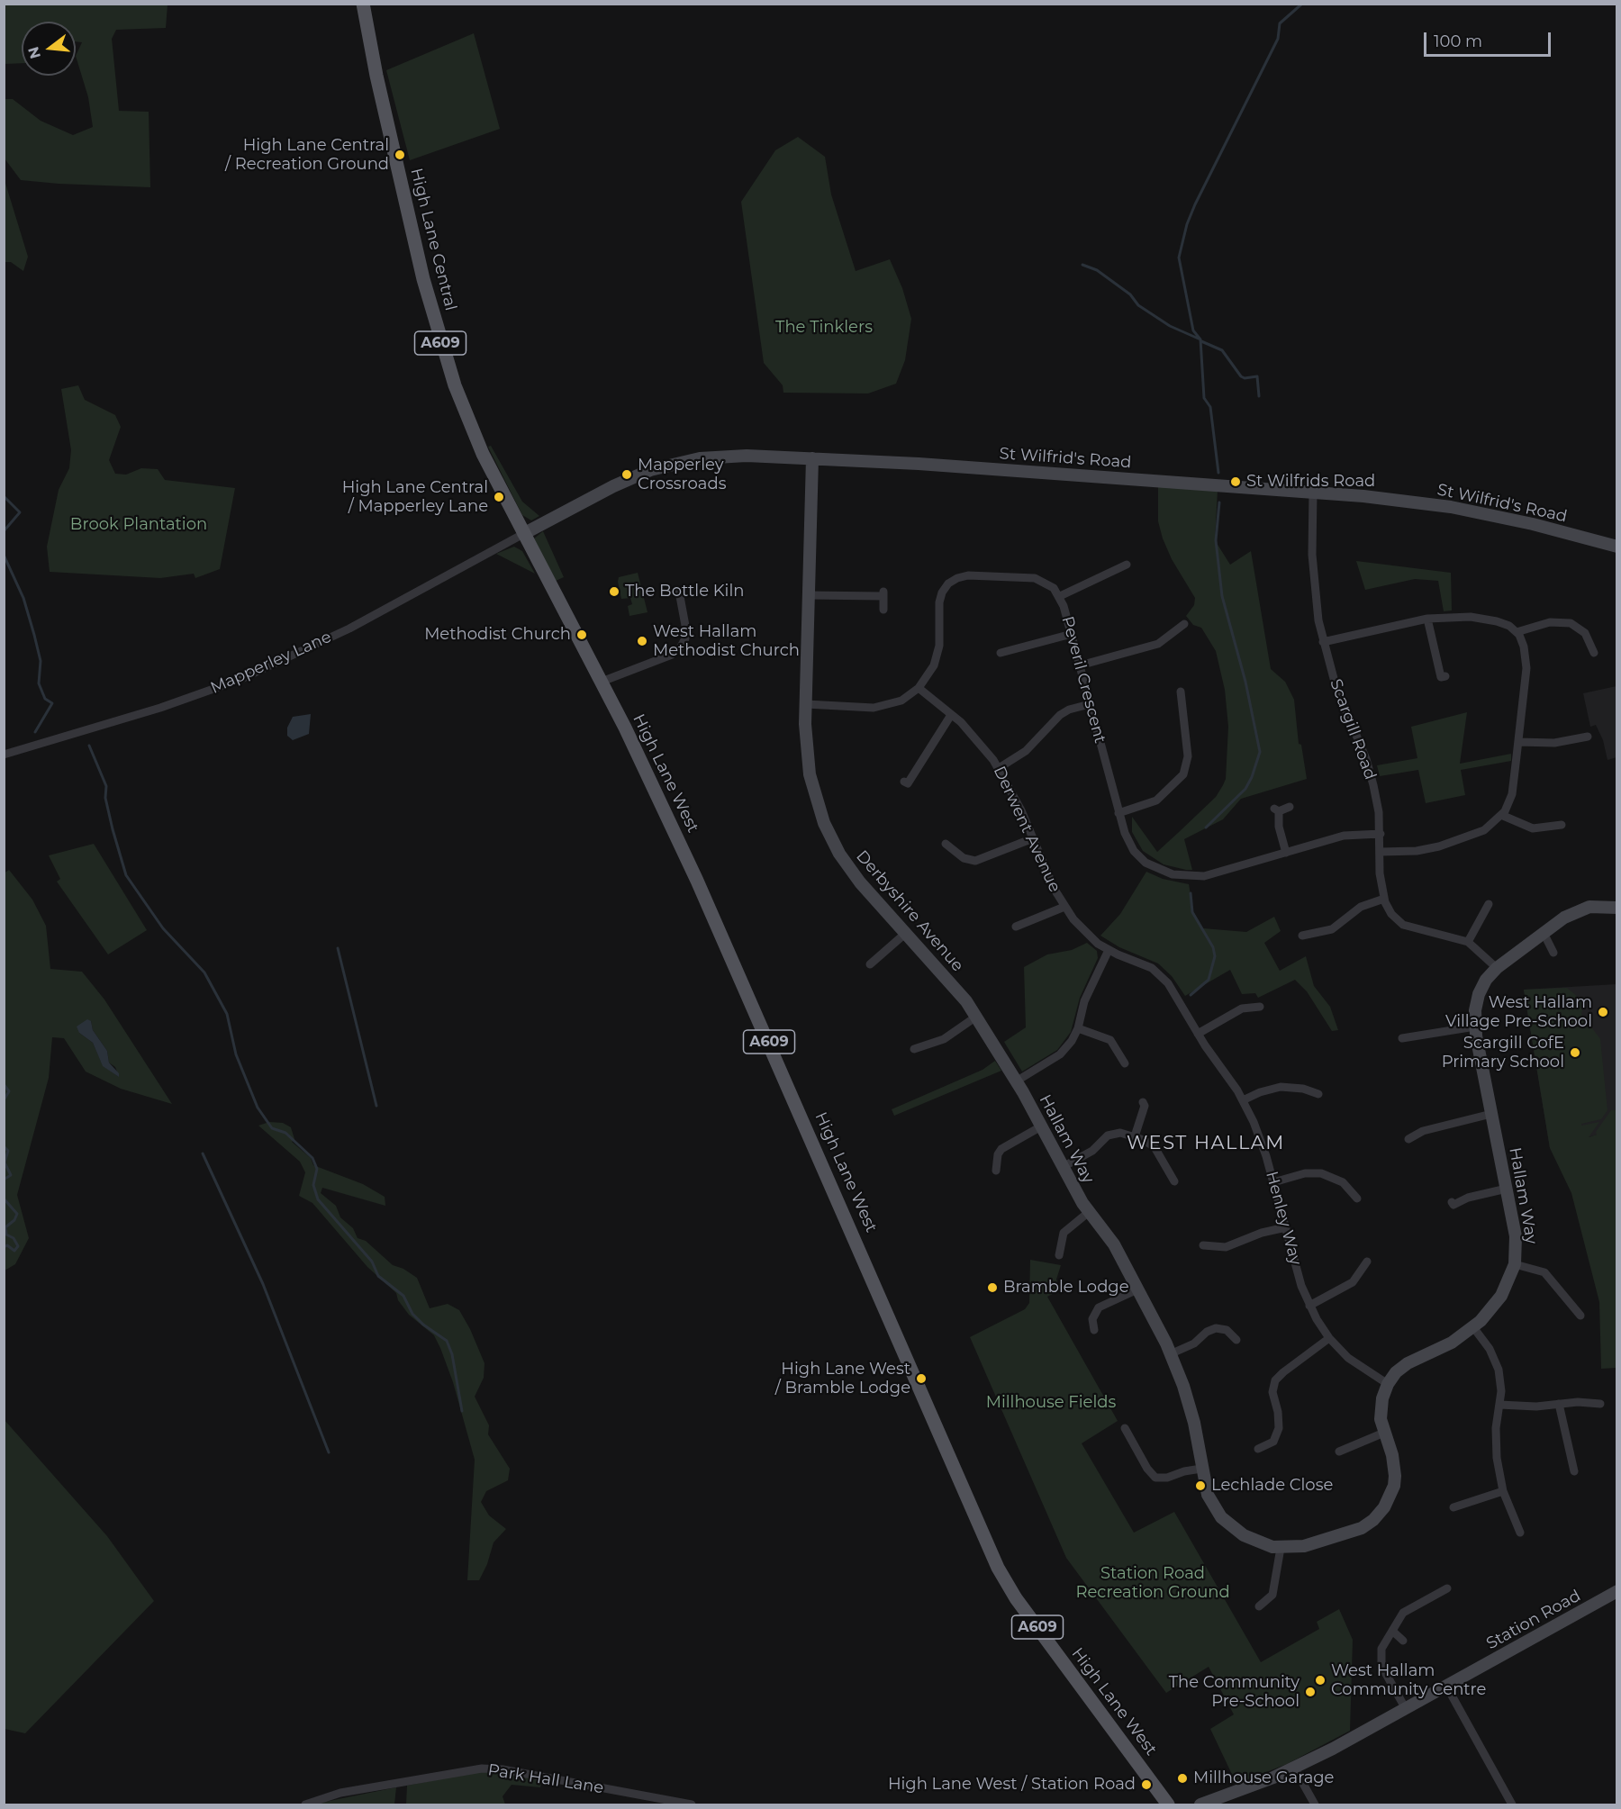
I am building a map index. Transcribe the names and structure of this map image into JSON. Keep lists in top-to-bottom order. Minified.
{"streets":{"main road":["High Lane Central","A609","High Lane West"],"street":["St Wilfrid's Road","Mapperley Lane","Peveril Crescent","Scargill Road","Derwent Avenue","Derbyshire Avenue","Hallam Way","Henley Way","Station Road","Park Hall Lane"]},"crossings":[["High Lane Central","St Wilfrid's Road"],["High Lane Central","Mapperley Lane"],["High Lane Central","High Lane West"],["St Wilfrid's Road","Mapperley Lane"],["St Wilfrid's Road","Scargill Road"],["St Wilfrid's Road","High Lane West"],["St Wilfrid's Road","Derbyshire Avenue"],["Mapperley Lane","High Lane West"],["Peveril Crescent","Scargill Road"],["Peveril Crescent","Derwent Avenue"],["Peveril Crescent","Derbyshire Avenue"],["Scargill Road","Hallam Way"],["Derwent Avenue","Henley Way"],["Derbyshire Avenue","Hallam Way"],["Hallam Way","Henley Way"]],"districts":["WEST HALLAM"],"parks":["The Tinklers","Brook Plantation","Millhouse Fields","Station Road Recreation Ground"],"places":["High Lane Central / Recreation Ground","Mapperley Crossroads","St Wilfrids Road","High Lane Central / Mapperley Lane","The Bottle Kiln","Methodist Church","West Hallam Methodist Church","West Hallam Village Pre-School","Scargill CofE Primary School","Bramble Lodge","High Lane West / Bramble Lodge","Lechlade Close","West Hallam Community Centre","The Community Pre-School","Millhouse Garage","High Lane West / Station Road"],"scale_bar":"100 m","north":"left"}
